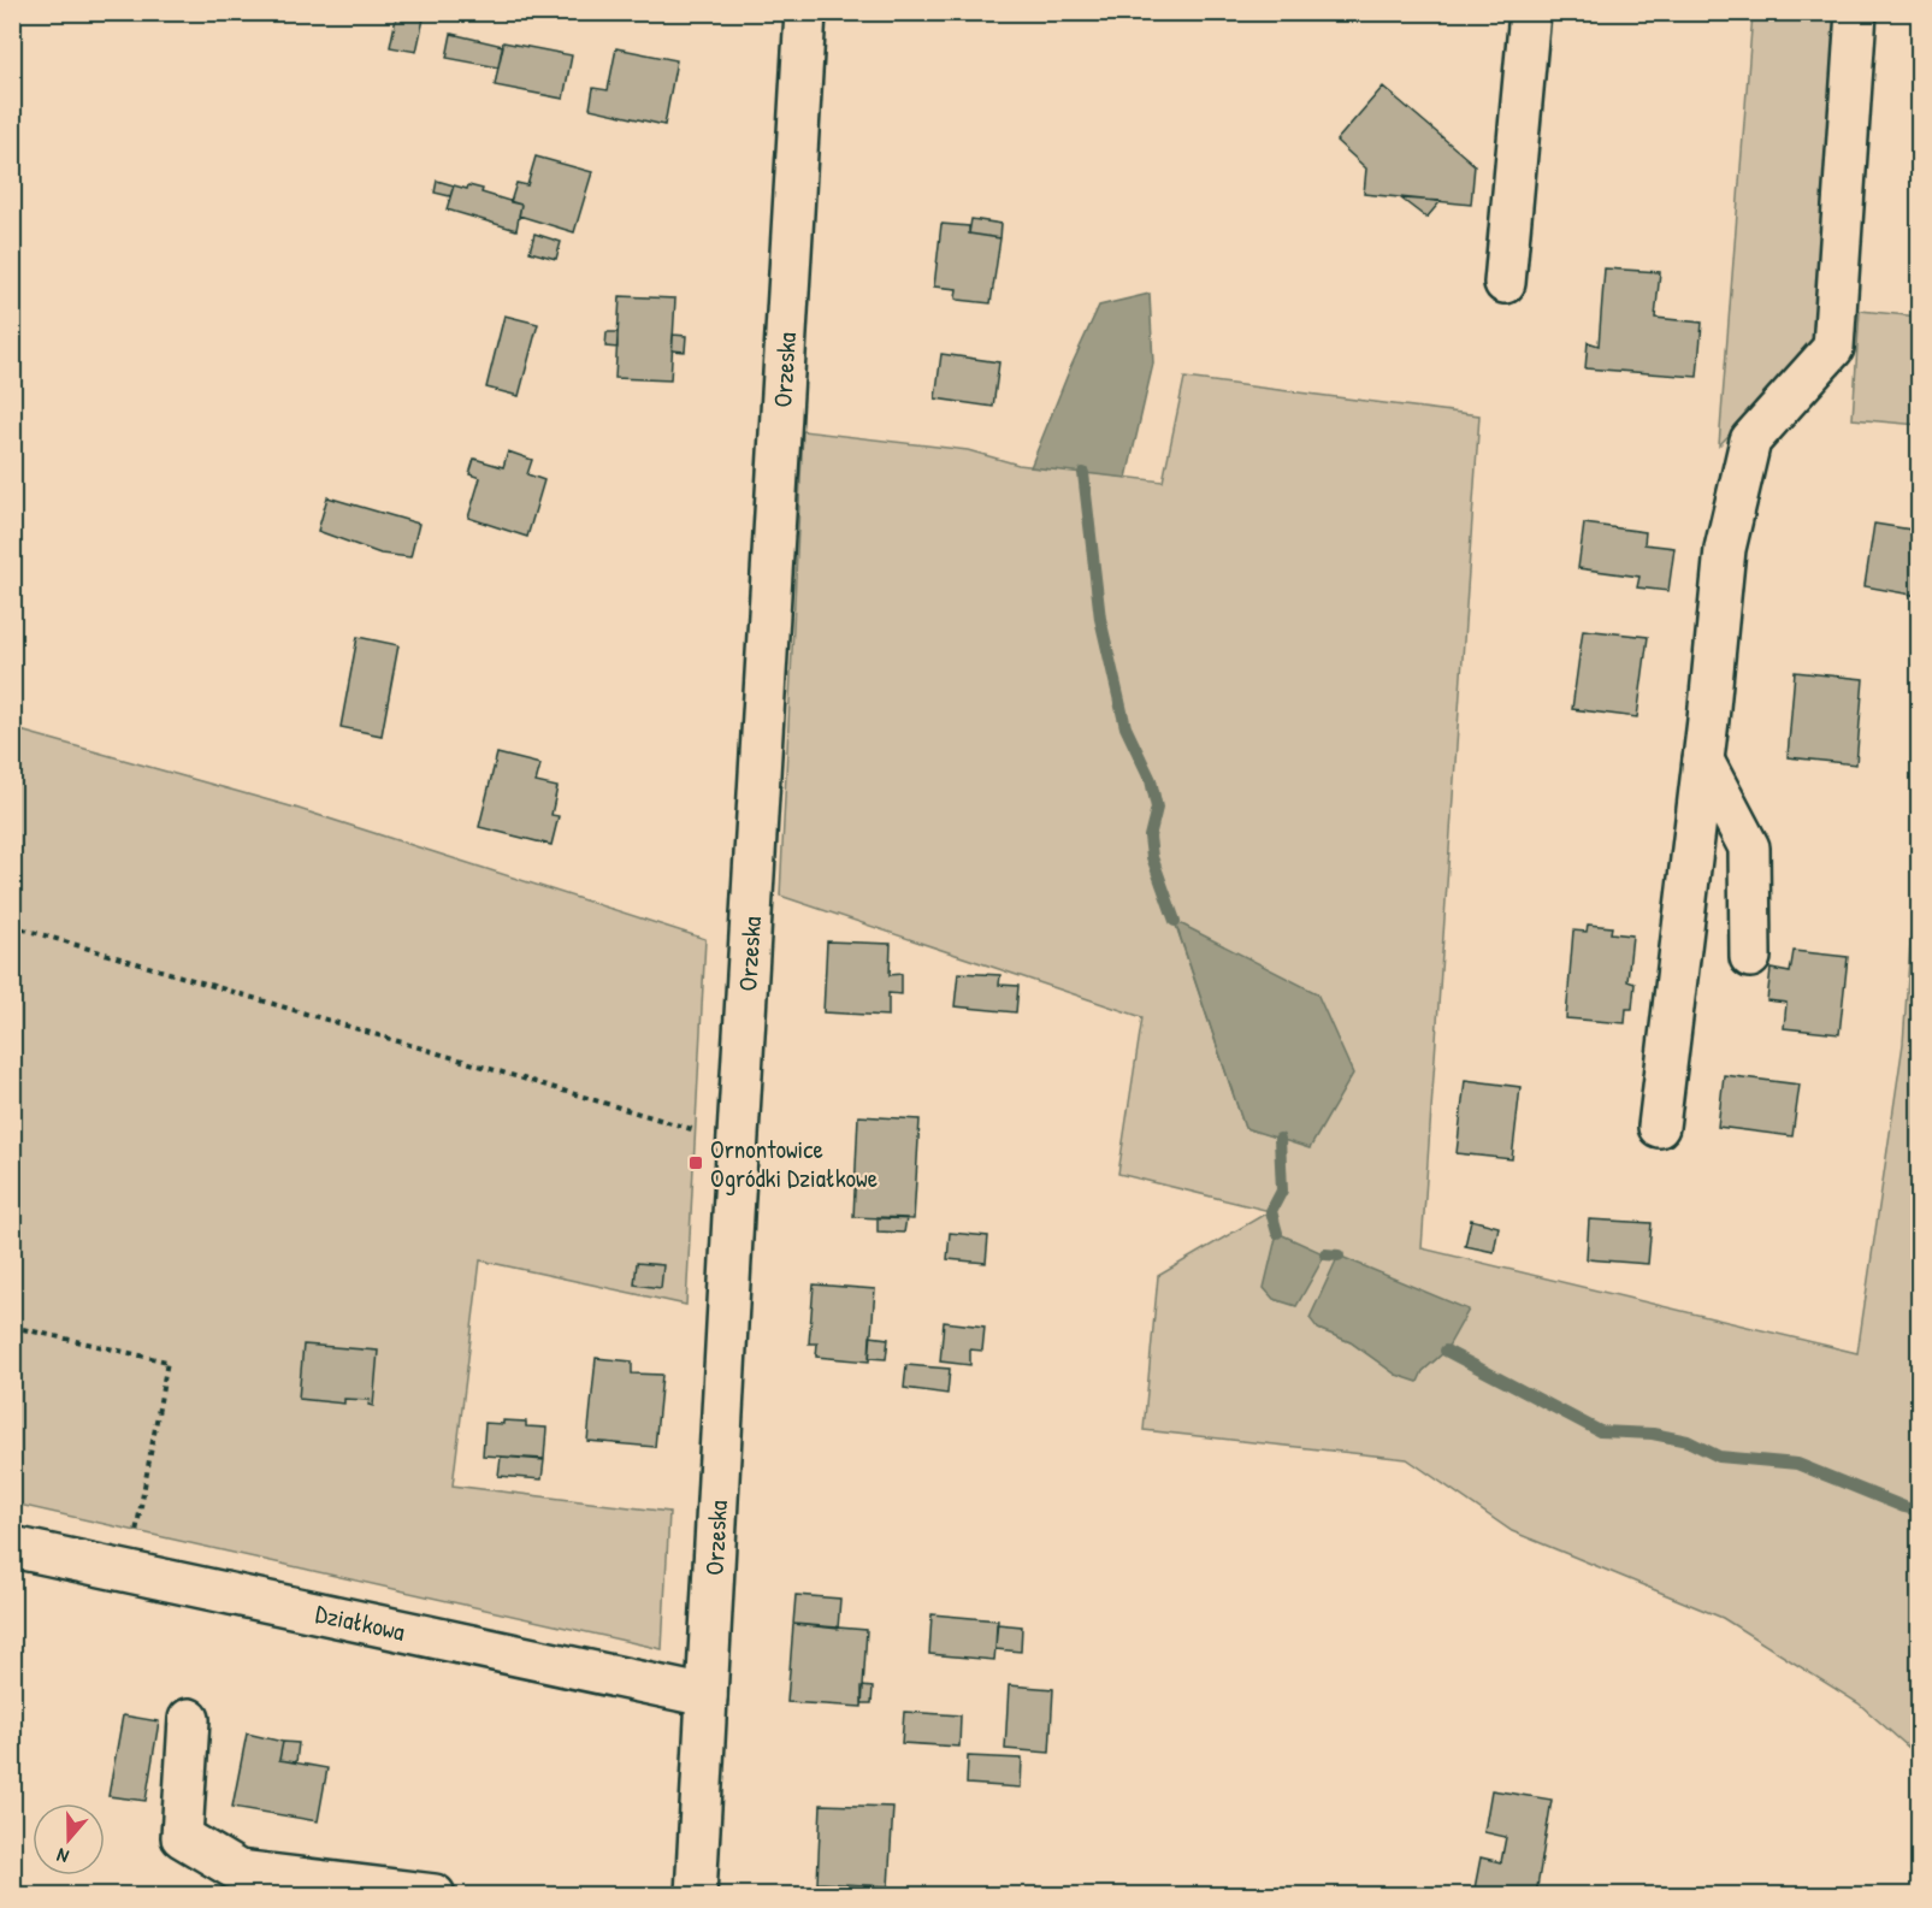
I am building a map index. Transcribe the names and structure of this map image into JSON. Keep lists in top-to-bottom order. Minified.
{"streets":{"street":["Orzeska","Działkowa"]},"crossings":[["Orzeska","Działkowa"]],"places":{"transit":["Ornontowice Ogródki Działkowe"]},"north":"bottom"}
